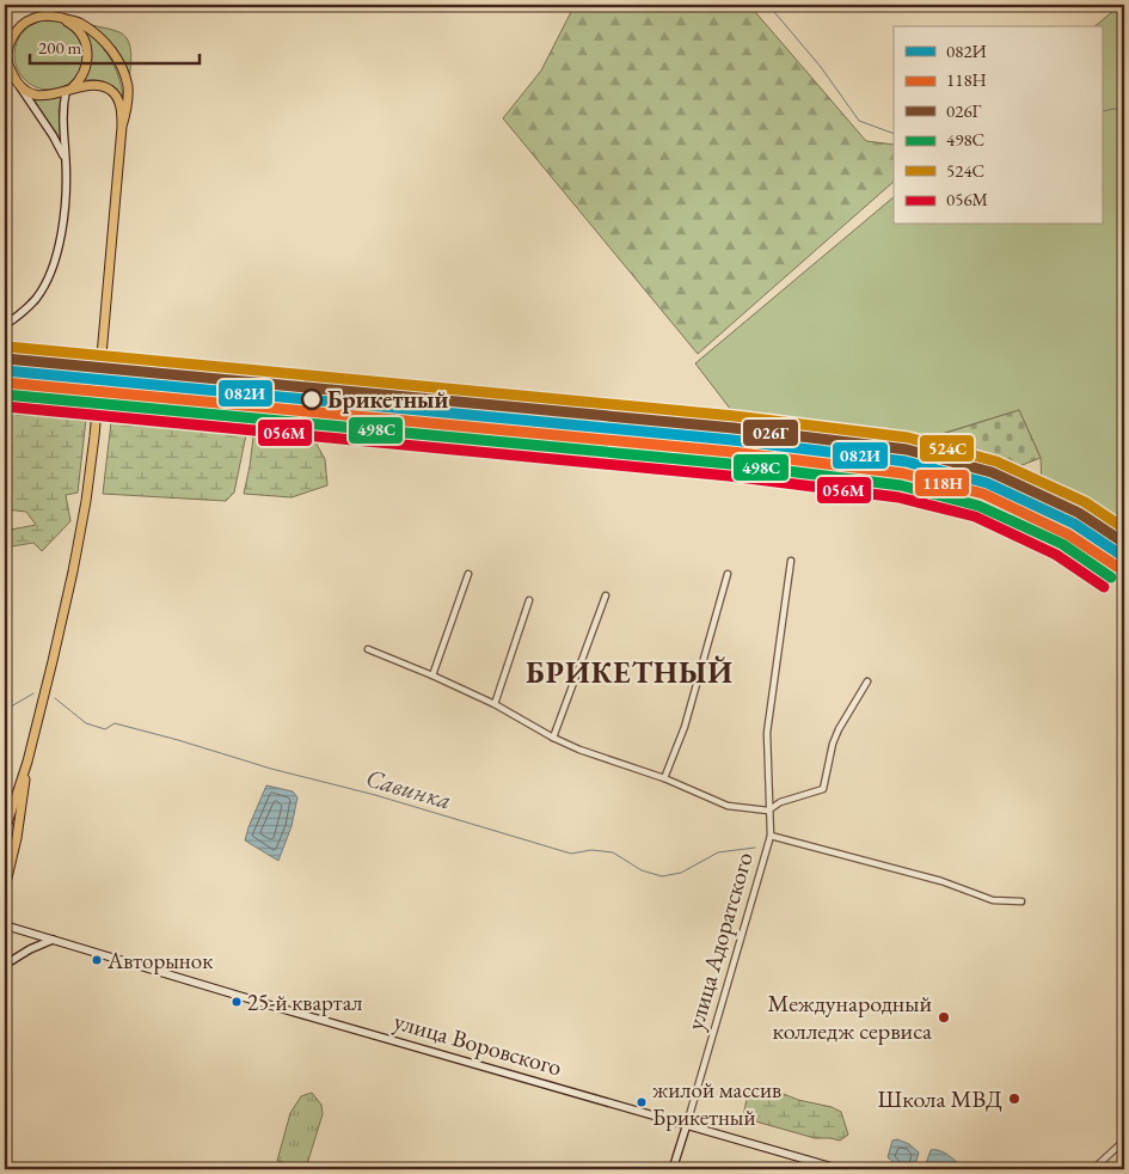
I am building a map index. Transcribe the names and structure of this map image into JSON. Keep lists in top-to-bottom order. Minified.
{"streets":{"street":["улица Адоратского","улица Воровского"]},"crossings":[["улица Адоратского","улица Воровского"]],"districts":["БРИКЕТНЫЙ"],"water":["Савинка"],"places":["Брикетный","Авторынок","25-й квартал","Международный колледж сервиса","Школа МВД","жилой массив Брикетный"],"lines":["transit line 524С","transit line 026Г","transit line 082И","transit line 118Н","transit line 498С","transit line 056М"],"legend":["082И","118Н","026Г","498С","524С","056М"],"scale_bar":"200 m"}
